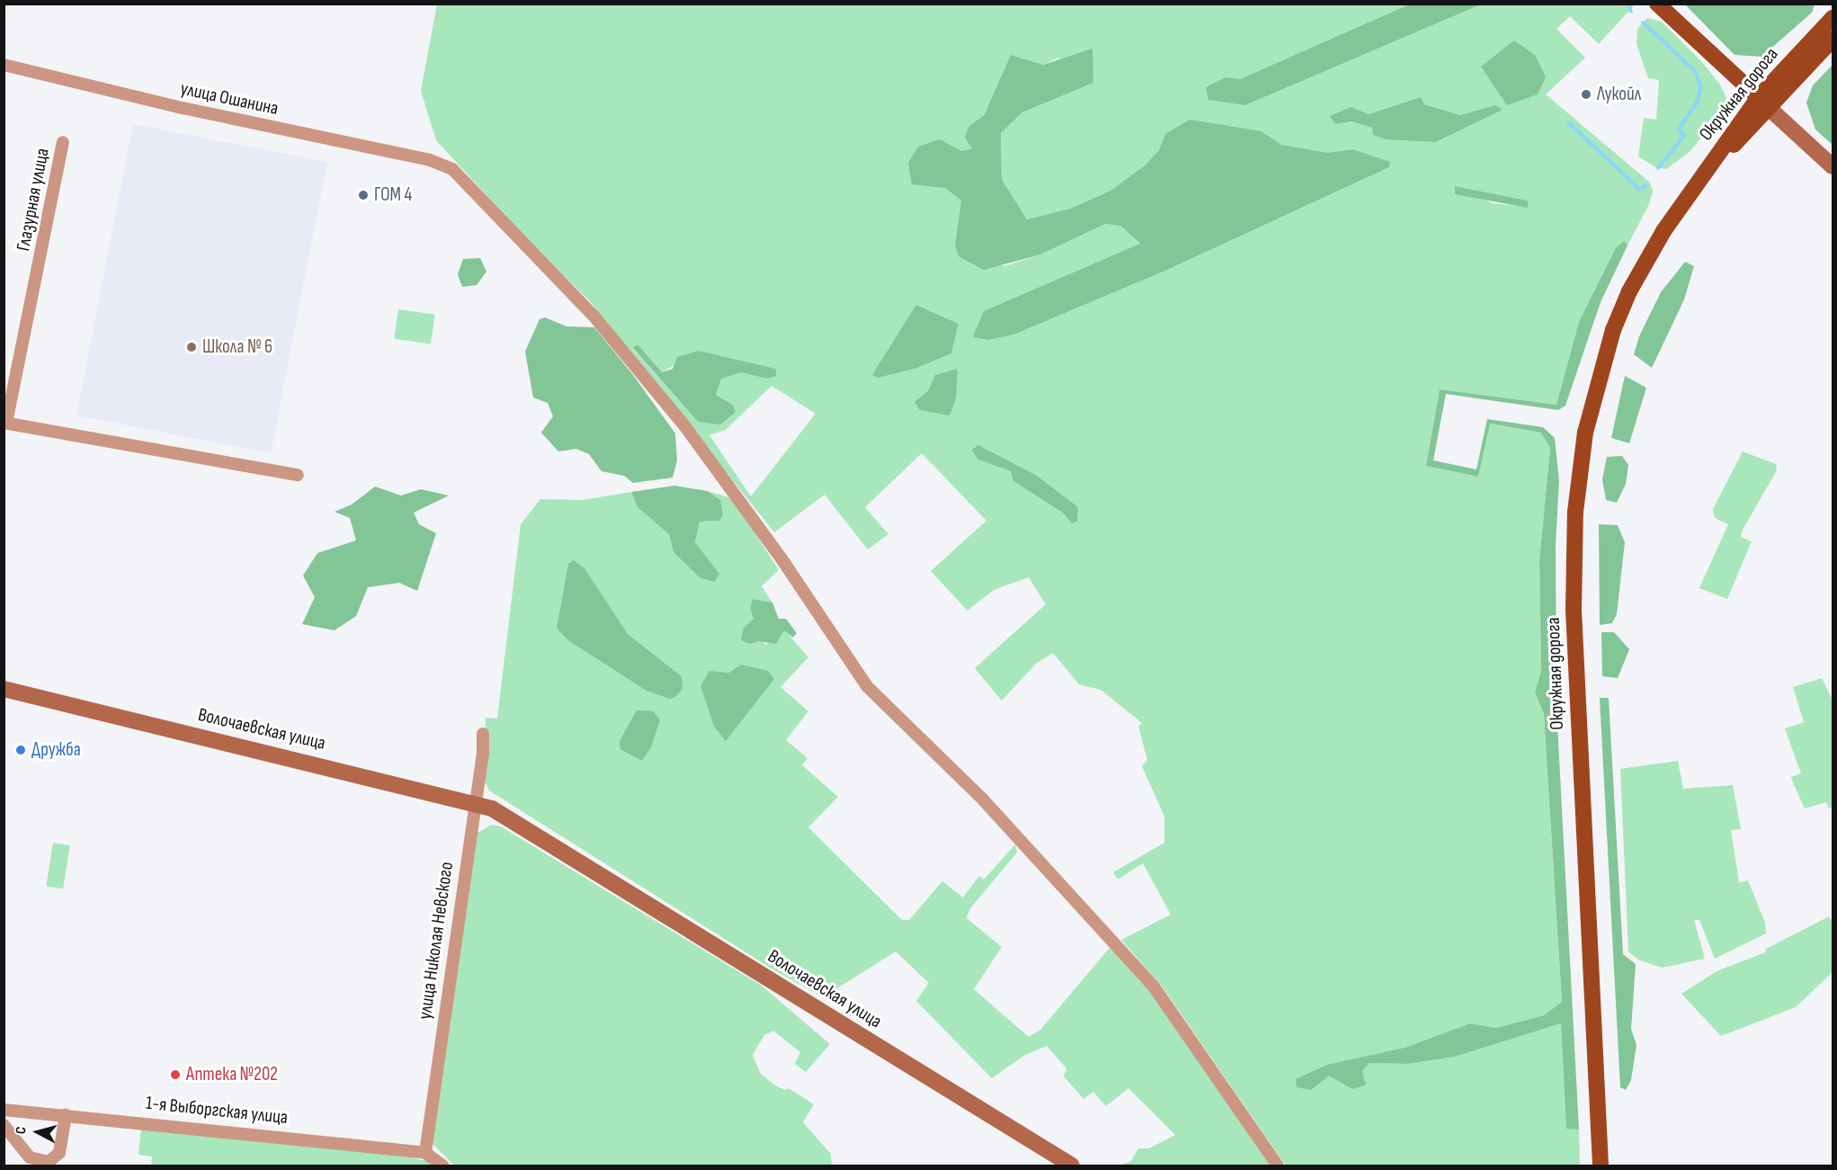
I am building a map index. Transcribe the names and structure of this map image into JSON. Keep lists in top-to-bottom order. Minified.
{"streets":{"main road":["Окружная дорога"],"street":["улица Ошанина","Глазурная улица","Волочаевская улица","улица Николая Невского","1-я Выборгская улица"]},"crossings":[["Волочаевская улица","улица Николая Невского"],["улица Николая Невского","1-я Выборгская улица"]],"places":["Лукойл","ГОМ 4","Школа № 6","Дружба","Аптека №202"],"north":"left"}
